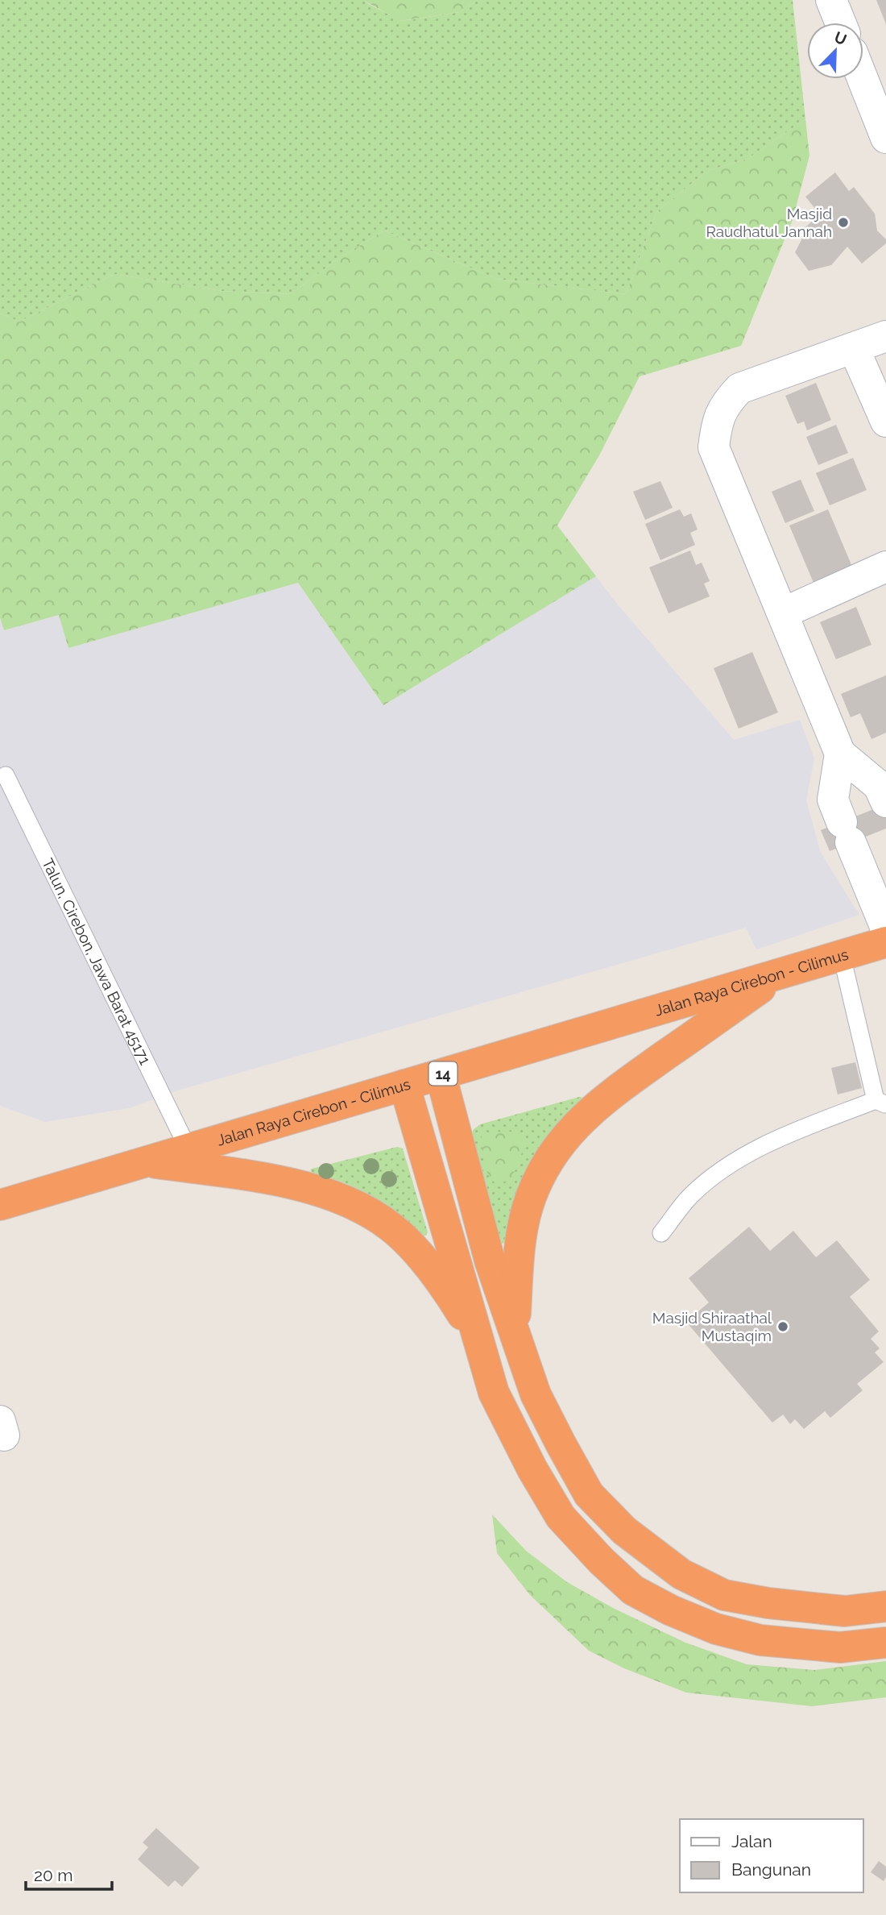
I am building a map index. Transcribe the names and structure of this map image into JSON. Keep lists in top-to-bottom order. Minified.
{"streets":{"highway":["Jalan Raya Cirebon - Cilimus","14"],"lane":["Talun, Cirebon, Jawa Barat 45171"]},"crossings":[["Talun, Cirebon, Jawa Barat 45171","Jalan Raya Cirebon - Cilimus"]],"places":["Masjid Raudhatul Jannah","Masjid Shiraathal Mustaqim"],"legend":["Jalan","Bangunan"],"scale_bar":"20 m","north":"top right"}
